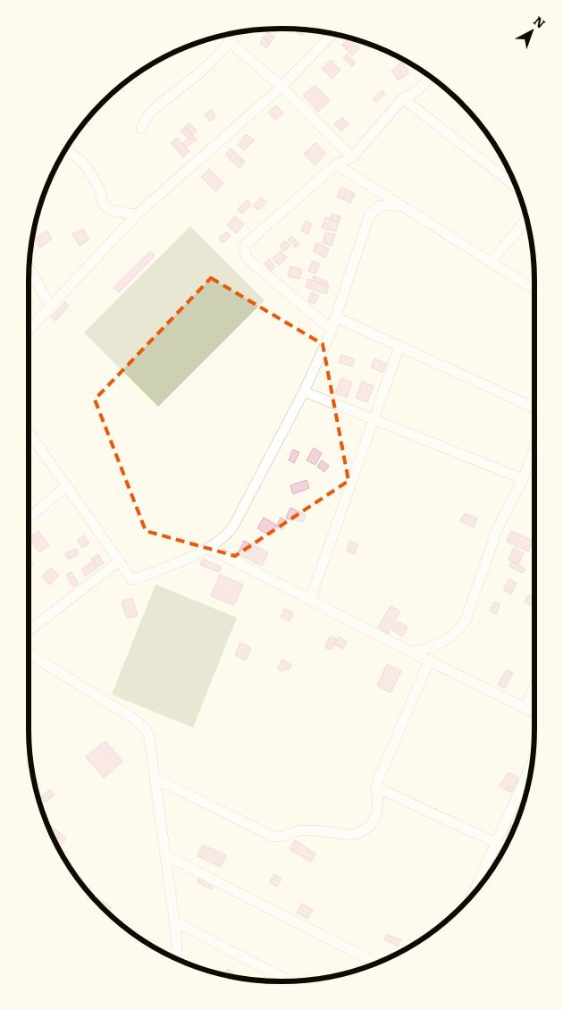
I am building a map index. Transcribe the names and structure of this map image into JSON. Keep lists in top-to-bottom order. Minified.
{"north":"top right"}
